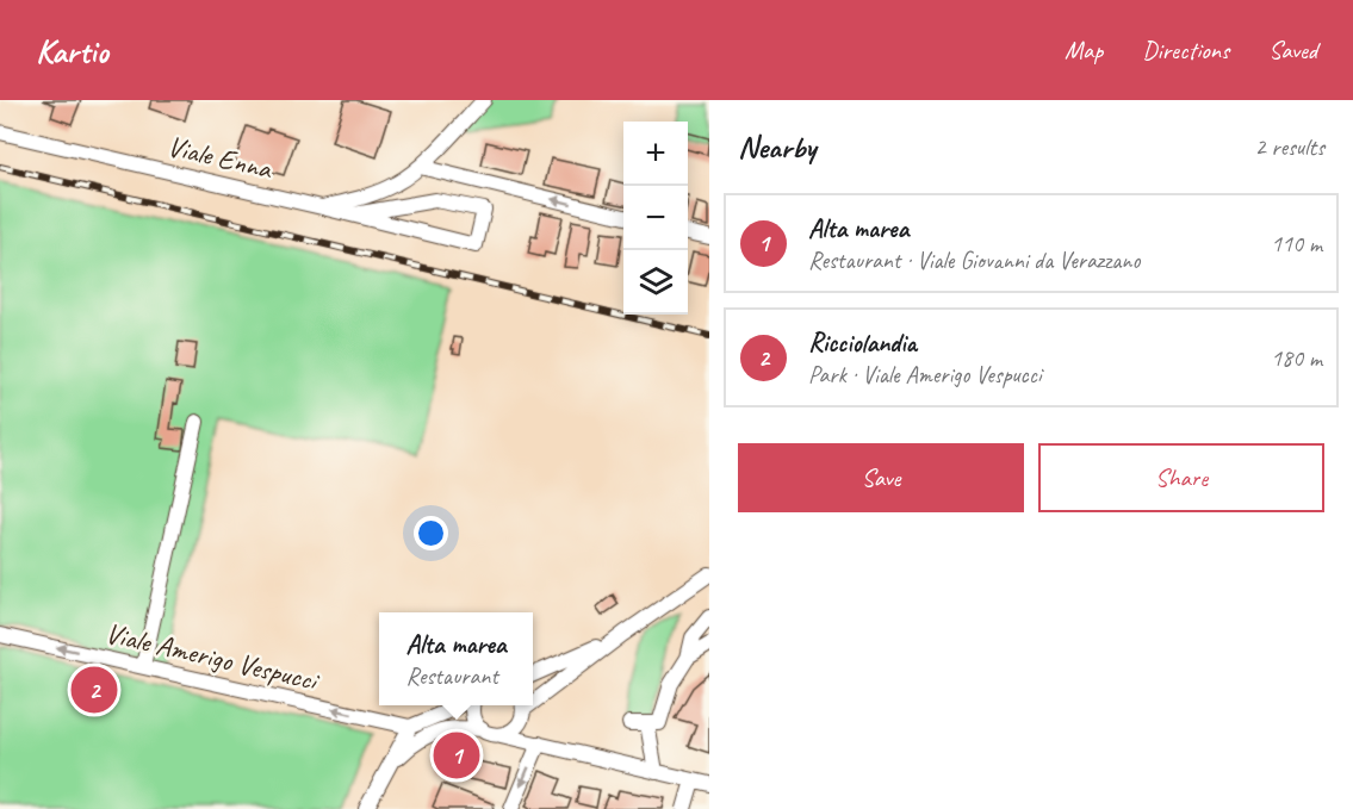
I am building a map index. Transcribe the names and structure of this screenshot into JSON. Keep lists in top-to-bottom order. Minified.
{"streets":{"street":["Viale Enna","Viale Amerigo Vespucci"]},"one_way":["Viale Amerigo Vespucci"],"page":{"header":"Kartio","nav":["Map","Directions","Saved"],"heading":["Nearby","2 results"],"map_buttons":["+","−"],"list":[{"mark":"1","name":"Alta marea","note":"Restaurant · Viale Giovanni da Verazzano","value":"110 m"},{"mark":"2","name":"Ricciolandia","note":"Park · Viale Amerigo Vespucci","value":"180 m"}],"buttons":["Save","Share"],"popup":["Alta marea","Restaurant"],"pins":["2","1"]}}
